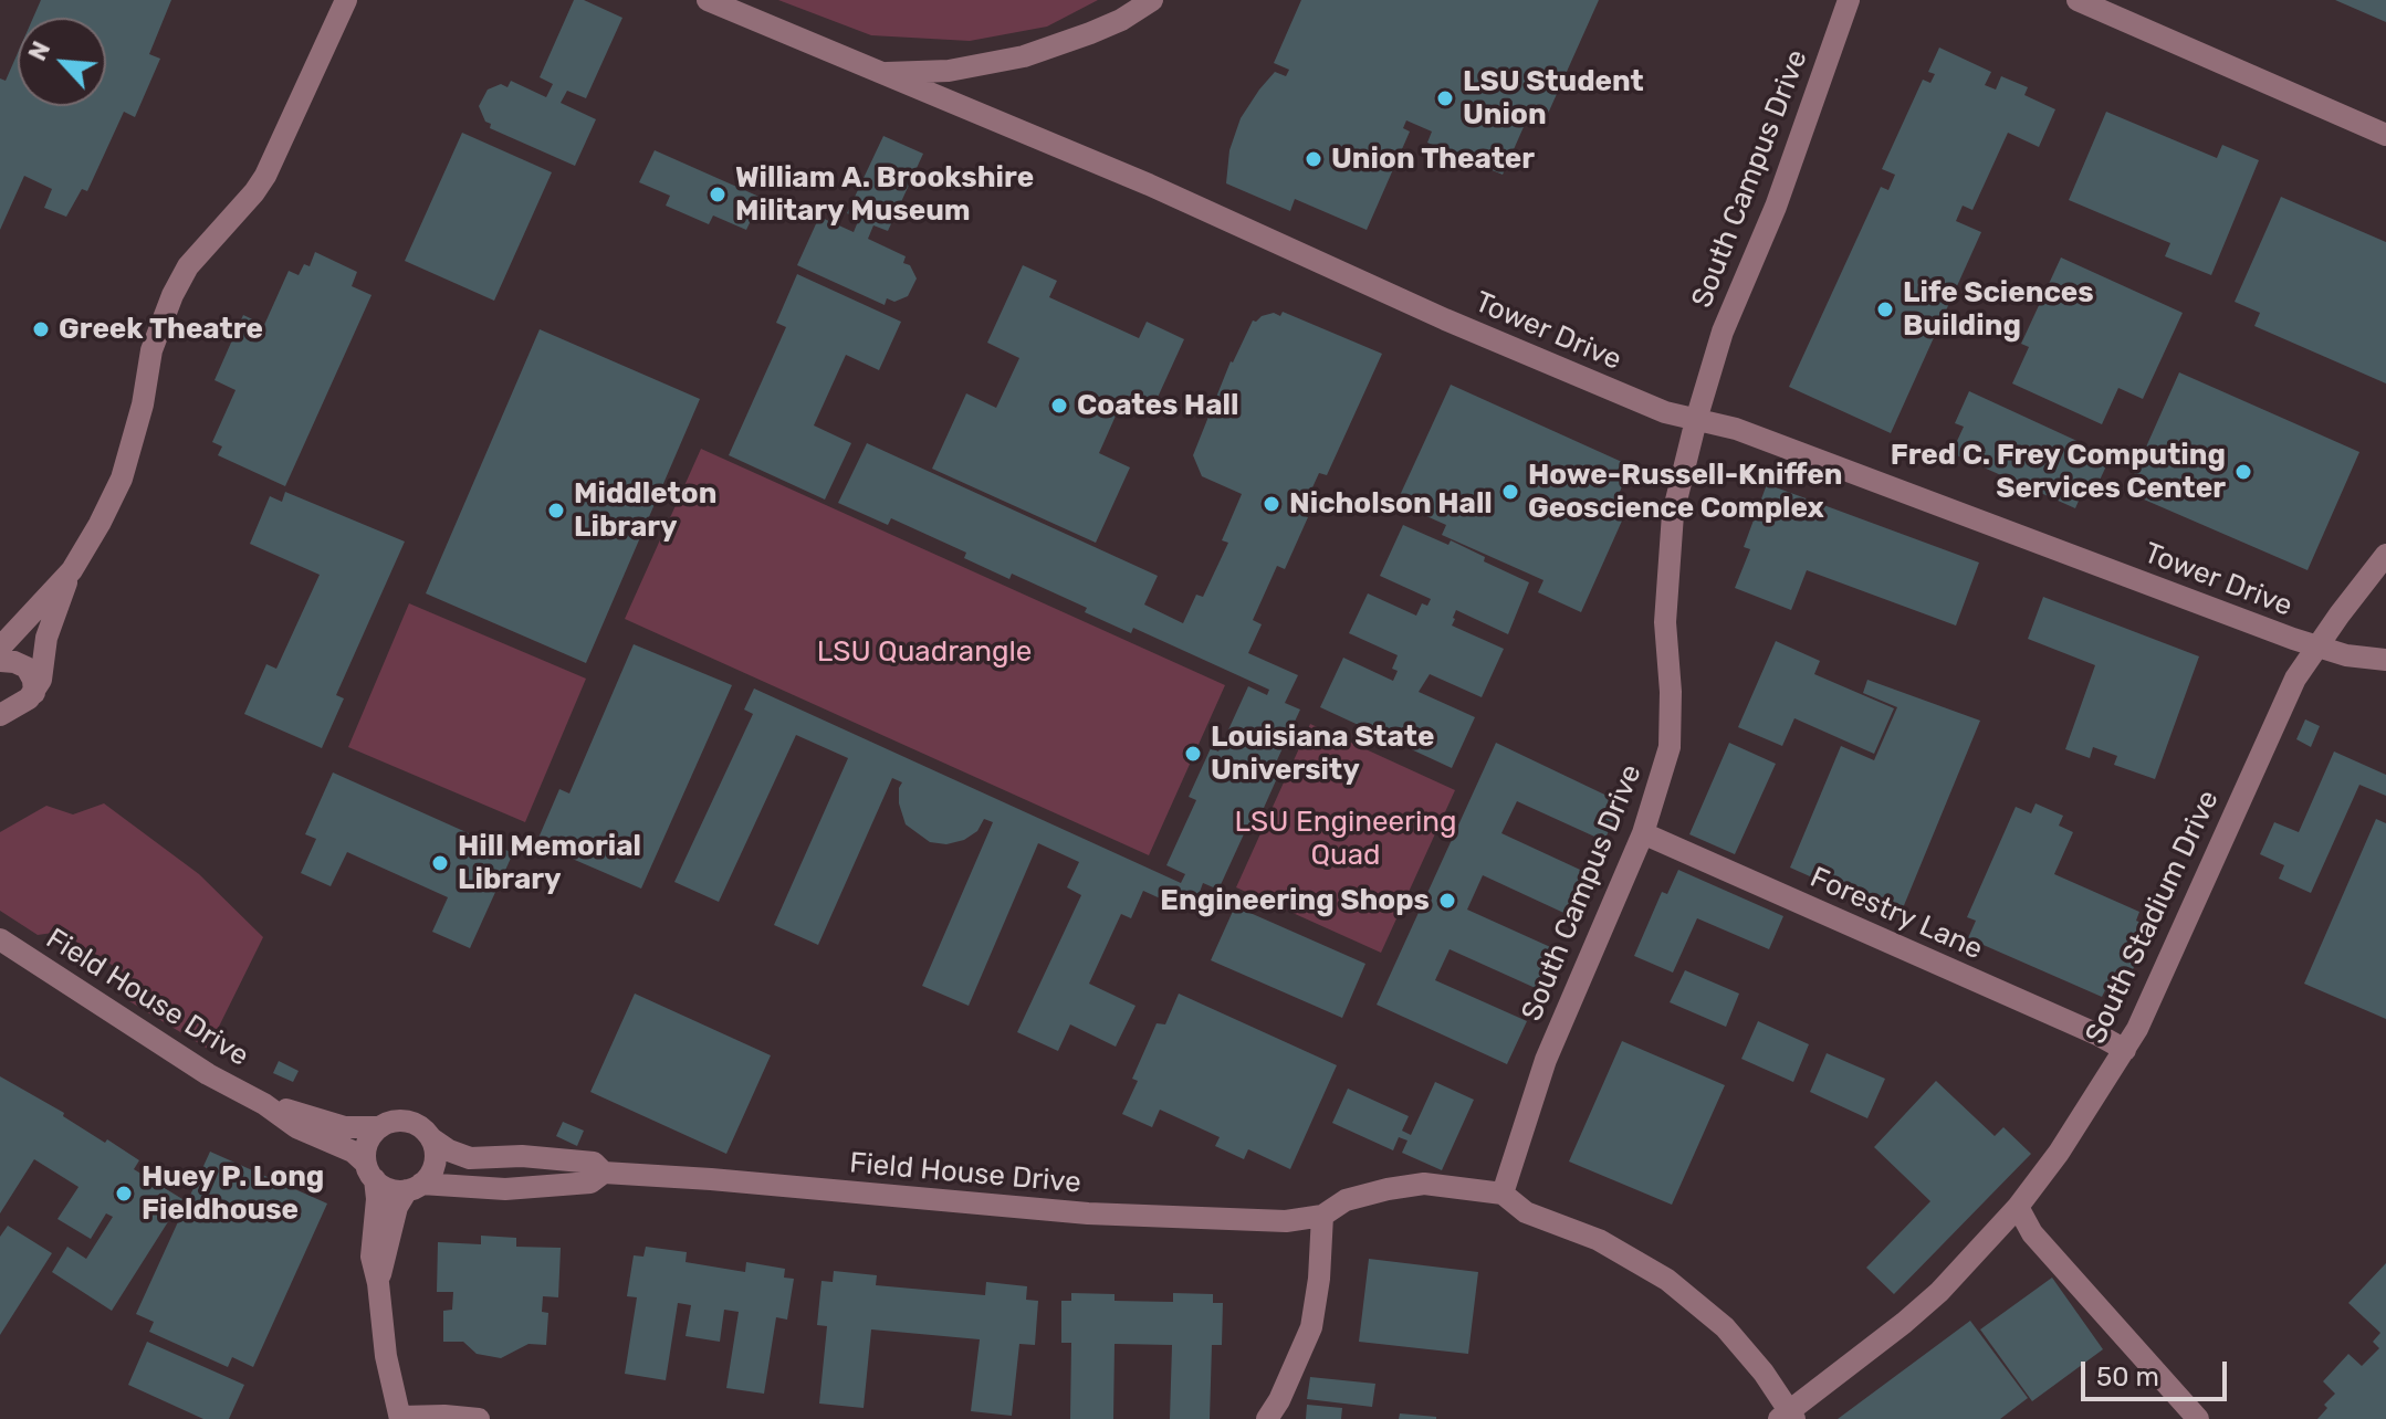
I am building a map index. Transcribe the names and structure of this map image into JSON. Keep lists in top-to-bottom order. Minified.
{"streets":{"street":["South Campus Drive","Tower Drive","Forestry Lane","South Stadium Drive","Field House Drive"]},"crossings":[["South Campus Drive","Tower Drive"],["South Campus Drive","Forestry Lane"],["South Campus Drive","Field House Drive"],["Tower Drive","South Stadium Drive"],["Forestry Lane","South Stadium Drive"]],"parks":["LSU Quadrangle","LSU Engineering Quad"],"places":["LSU Student Union","Union Theater","William A. Brookshire Military Museum","Life Sciences Building","Greek Theatre","Coates Hall","Fred C. Frey Computing Services Center","Howe-Russell-Kniffen Geoscience Complex","Nicholson Hall","Middleton Library","Louisiana State University","Hill Memorial Library","Engineering Shops","Huey P. Long Fieldhouse"],"scale_bar":"50 m","north":"top left"}
